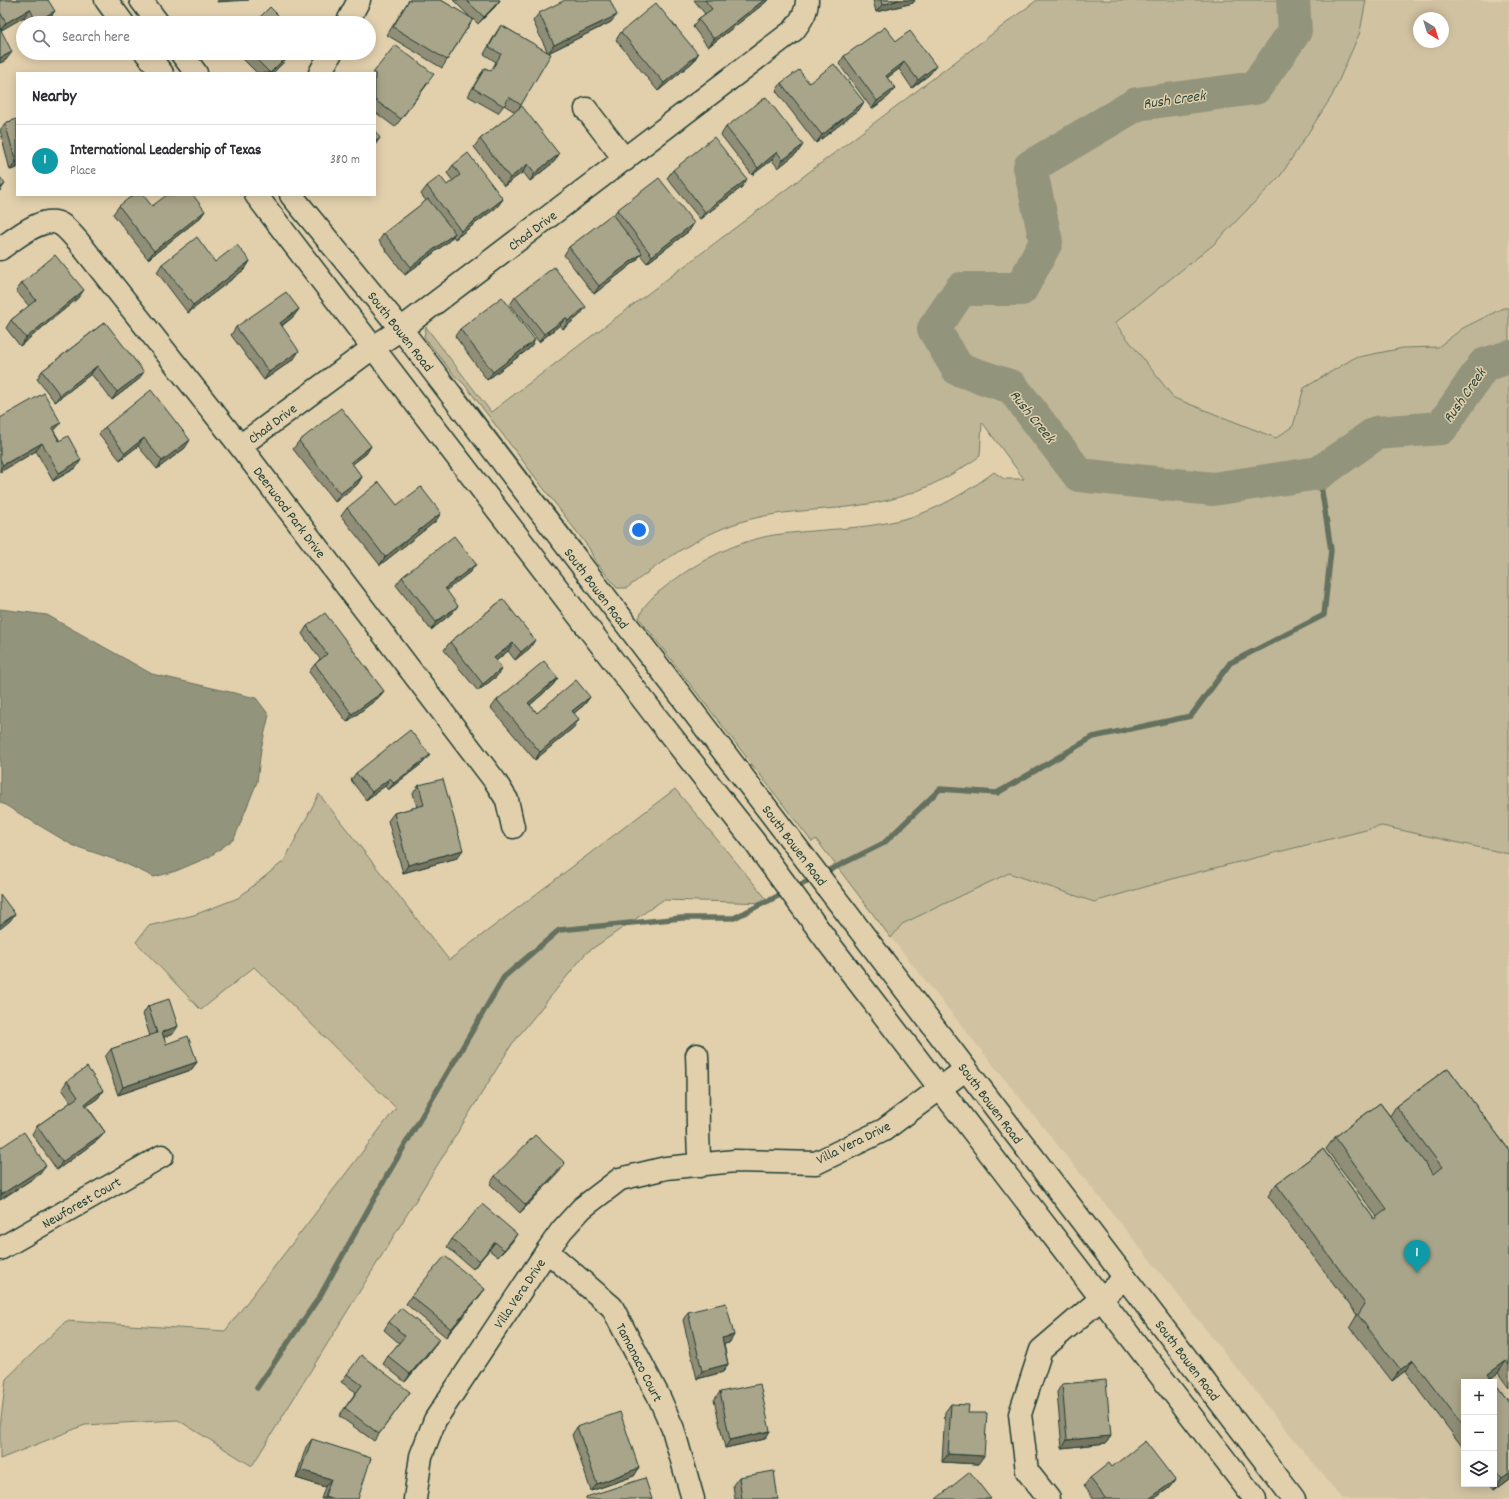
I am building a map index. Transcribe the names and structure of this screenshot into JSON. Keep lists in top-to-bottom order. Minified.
{"streets":{"main road":["Chad Drive","South Bowen Road","Deerwood Park Drive","Villa Vera Drive","Newforest Court","Tamanaco Court"]},"crossings":[["Chad Drive","South Bowen Road"],["Chad Drive","Deerwood Park Drive"],["South Bowen Road","Villa Vera Drive"],["Villa Vera Drive","Tamanaco Court"]],"water":["Rush Creek"],"north":"bottom right","page":{"search":"Search here","heading":"Nearby","list":[{"mark":"1","name":"International Leadership of Texas","note":"Place","value":"380 m"}],"pins":"1","map_buttons":["+","−"]}}
